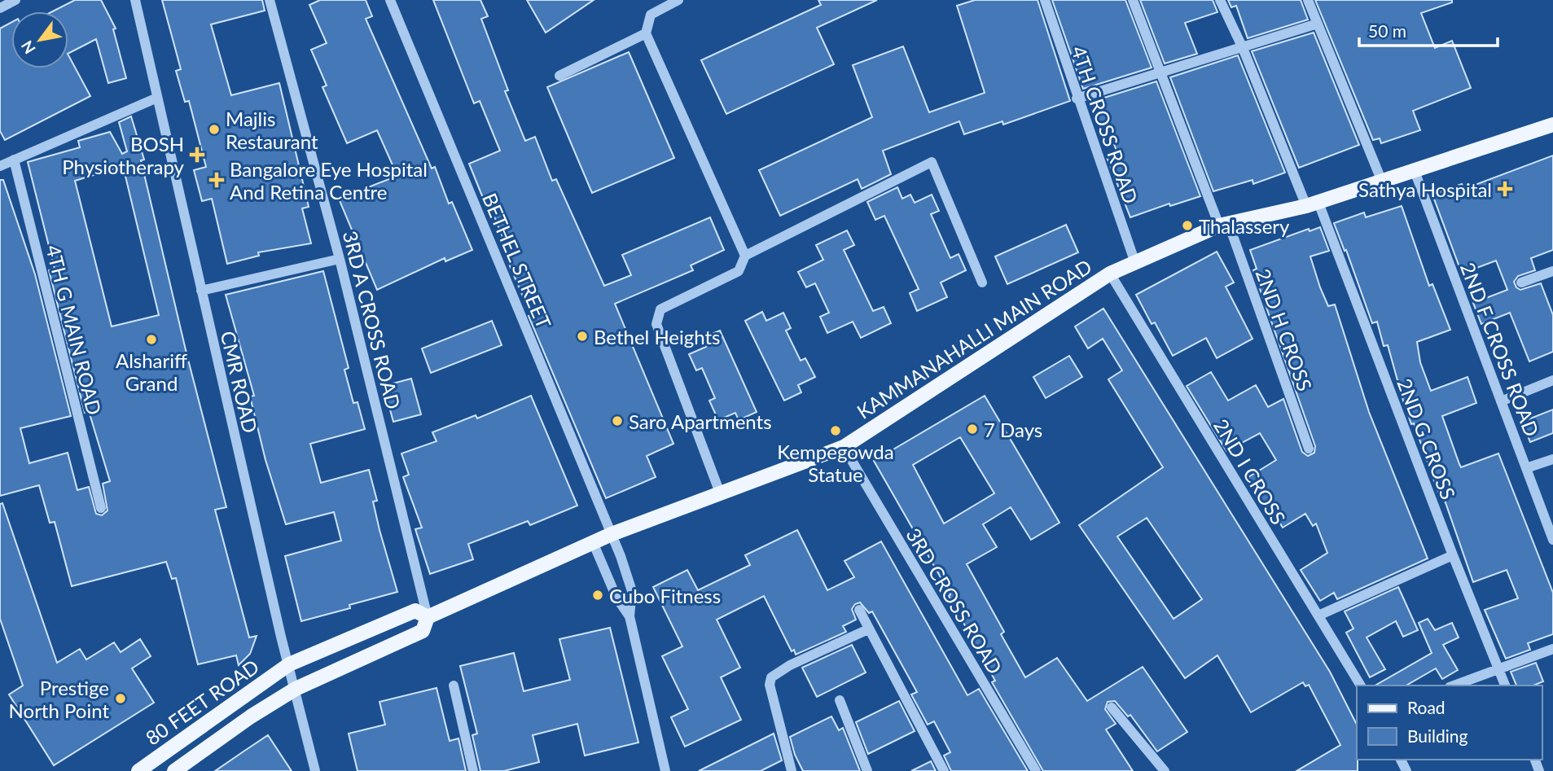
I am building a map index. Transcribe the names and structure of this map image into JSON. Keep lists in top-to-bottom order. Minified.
{"streets":{"main road":["KAMMANAHALLI MAIN ROAD","80 FEET ROAD"],"street":["4TH CROSS ROAD","BETHEL STREET","3RD A CROSS ROAD","4TH G MAIN ROAD","2ND H CROSS","2ND F CROSS ROAD","CMR ROAD","2ND G CROSS","2ND I CROSS","3RD CROSS ROAD"]},"crossings":[["4TH CROSS ROAD","KAMMANAHALLI MAIN ROAD"],["BETHEL STREET","KAMMANAHALLI MAIN ROAD"],["3RD A CROSS ROAD","KAMMANAHALLI MAIN ROAD"],["2ND H CROSS","KAMMANAHALLI MAIN ROAD"],["KAMMANAHALLI MAIN ROAD","2ND F CROSS ROAD"],["KAMMANAHALLI MAIN ROAD","CMR ROAD"],["KAMMANAHALLI MAIN ROAD","2ND G CROSS"],["KAMMANAHALLI MAIN ROAD","2ND I CROSS"],["KAMMANAHALLI MAIN ROAD","3RD CROSS ROAD"],["KAMMANAHALLI MAIN ROAD","80 FEET ROAD"],["CMR ROAD","80 FEET ROAD"]],"places":{"other":["Majlis Restaurant","Thalassery","Bethel Heights","Alshariff Grand","Saro Apartments","7 Days","Kempegowda Statue","Cubo Fitness","Prestige North Point"],"health":["BOSH Physiotherapy","Bangalore Eye Hospital And Retina Centre","Sathya Hospital"]},"legend":["Road","Building"],"scale_bar":"50 m","north":"bottom left"}
